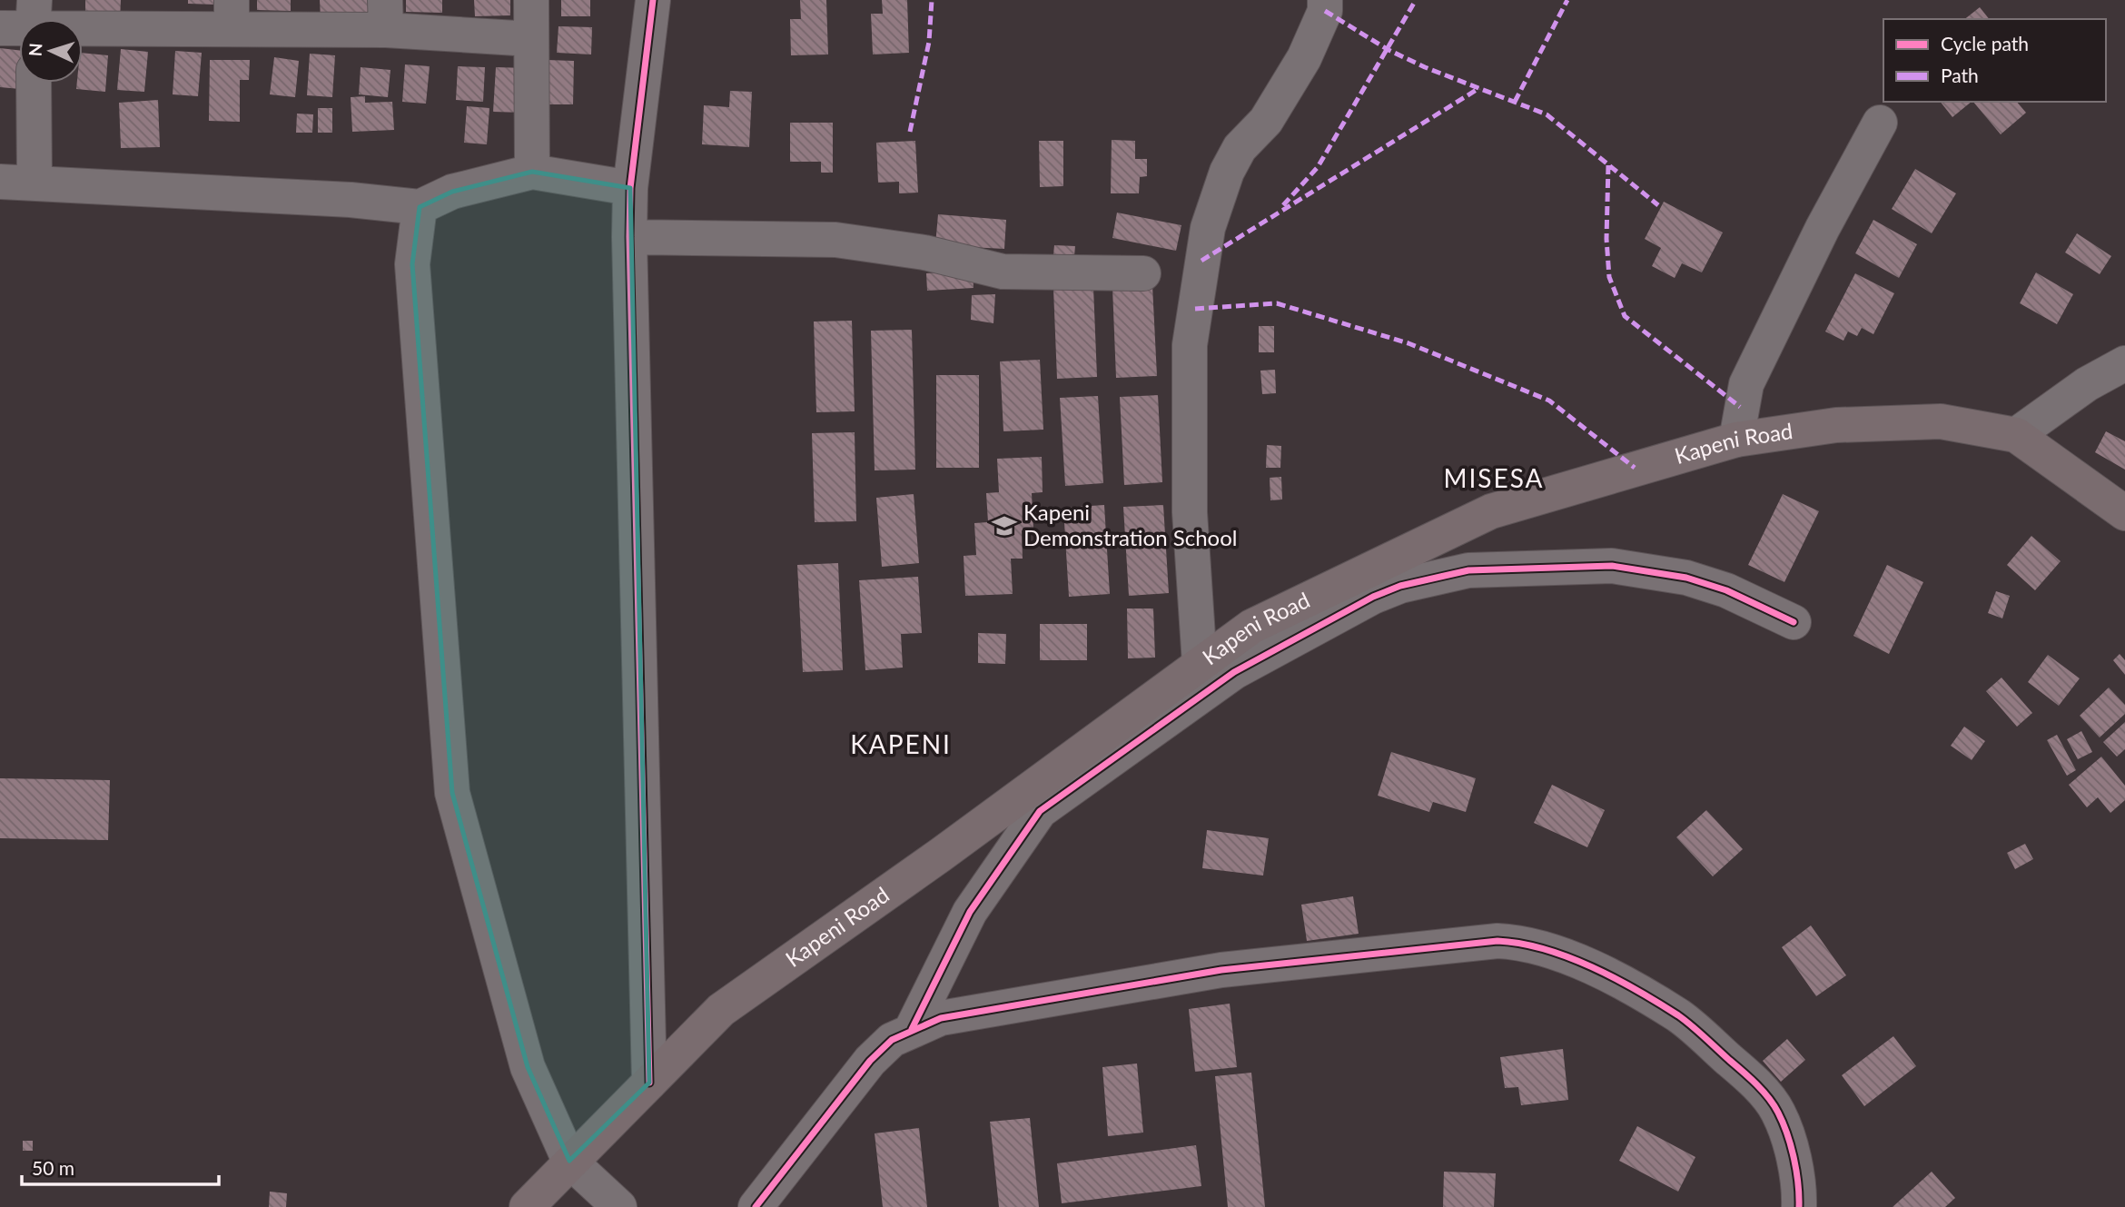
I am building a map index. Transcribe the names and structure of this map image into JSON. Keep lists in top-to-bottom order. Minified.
{"streets":{"main road":["Kapeni Road"]},"districts":["MISESA","KAPENI"],"places":{"school or university":["Kapeni Demonstration School"]},"legend":["Cycle path","Path"],"scale_bar":"50 m","north":"left"}
